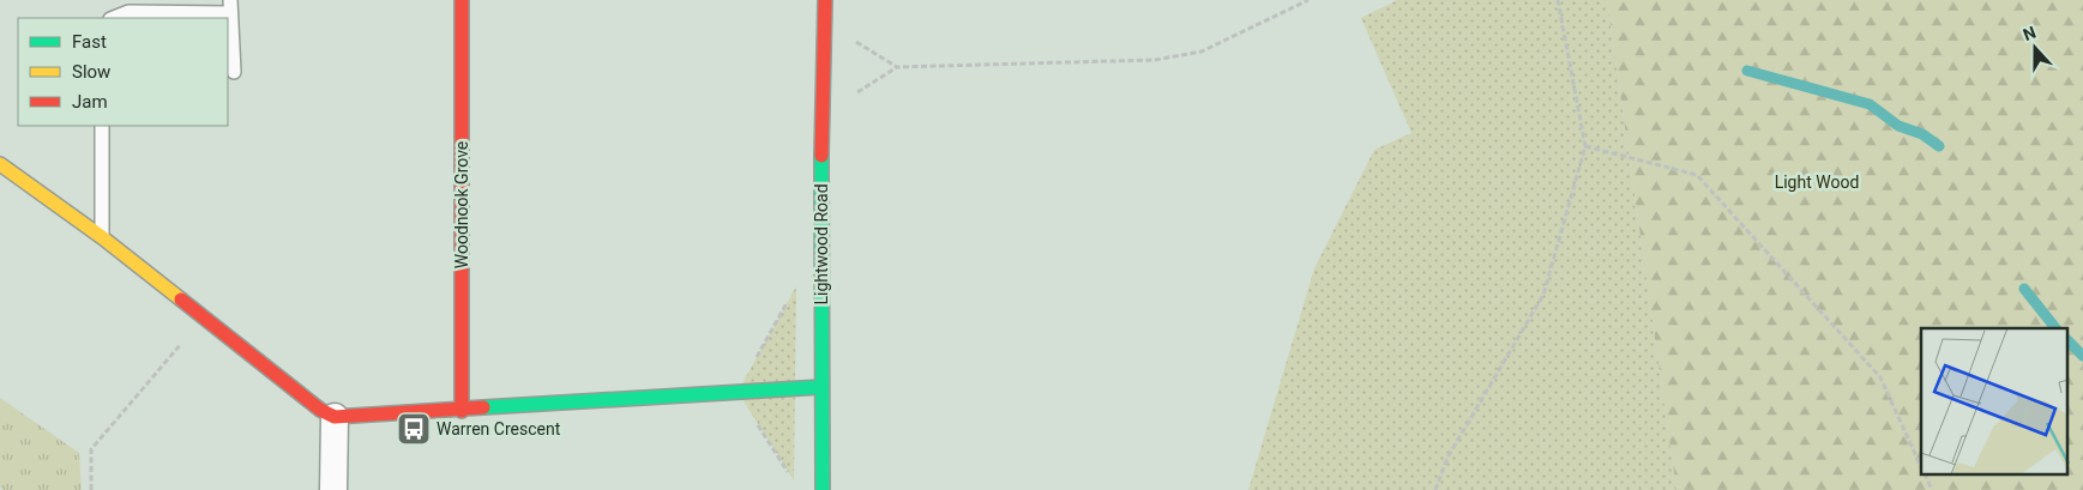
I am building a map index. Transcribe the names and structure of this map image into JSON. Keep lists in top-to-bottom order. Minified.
{"streets":{"street":["Woodnook Grove","Lightwood Road"]},"parks":["Light Wood"],"places":{"bus stop":["Warren Crescent"]},"legend":["Fast","Slow","Jam"],"north":"top"}
